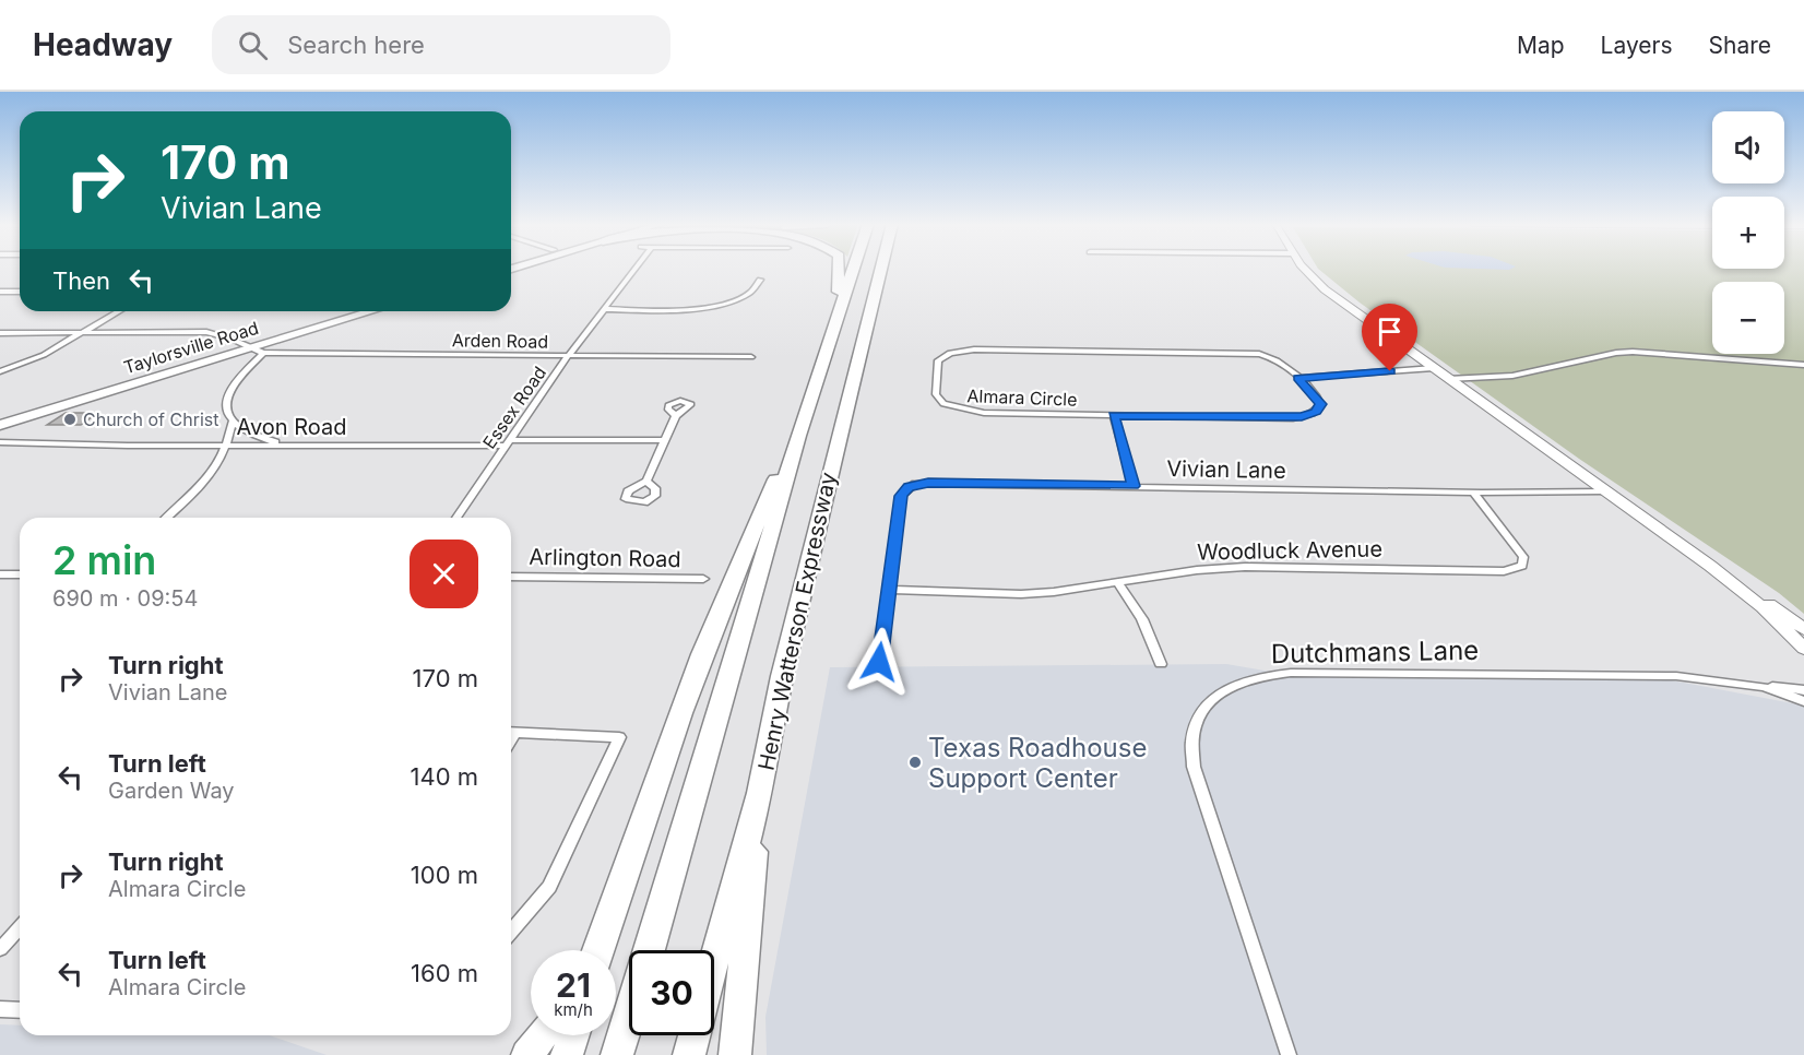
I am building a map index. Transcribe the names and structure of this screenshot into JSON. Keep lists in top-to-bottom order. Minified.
{"streets":{"highway":["Henry Watterson Expressway"],"main road":["Taylorsville Road"],"street":["Arden Road","Almara Circle","Essex Road","Avon Road","Vivian Lane","Woodluck Avenue","Arlington Road","Dutchmans Lane"]},"crossings":[["Arden Road","Taylorsville Road"],["Arden Road","Essex Road"],["Essex Road","Avon Road"],["Vivian Lane","Woodluck Avenue"]],"places":["Church of Christ","Texas Roadhouse Support Center"],"page":{"header":"Headway","search":"Search here","nav":["Map","Layers","Share"],"map_buttons":["+","−"],"turn":["170 m","Vivian Lane"],"then":"Then","heading":["2 min","690 m · 09:54"],"list":[{"name":"Turn right","note":"Vivian Lane","value":"170 m"},{"name":"Turn left","note":"Garden Way","value":"140 m"},{"name":"Turn right","note":"Almara Circle","value":"100 m"},{"name":"Turn left","note":"Almara Circle","value":"160 m"}],"speed":"21 km/h","limit":"30"}}
